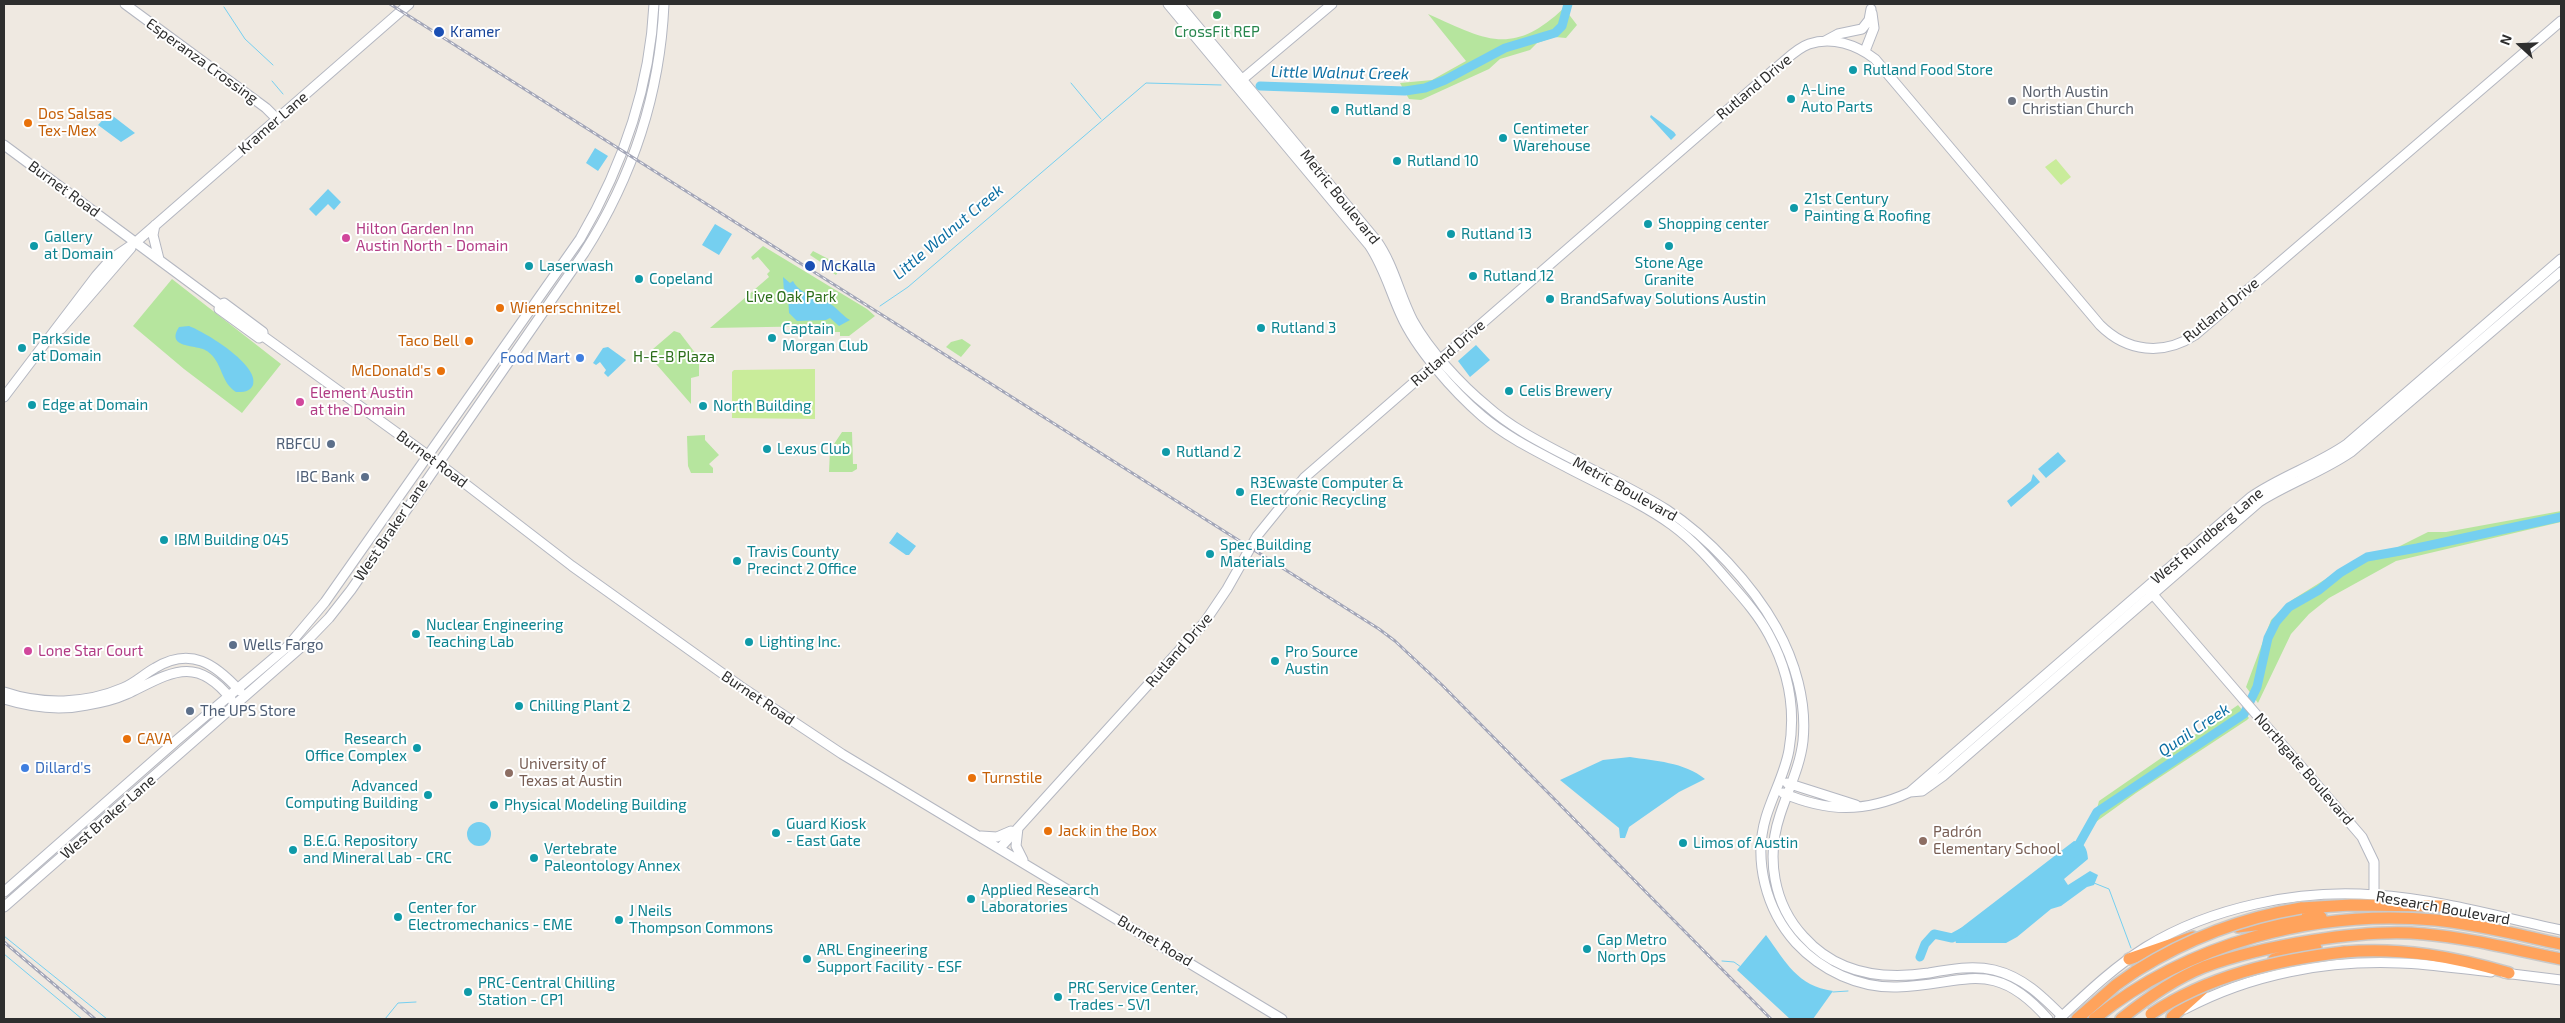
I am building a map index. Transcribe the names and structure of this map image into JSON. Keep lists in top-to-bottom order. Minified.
{"streets":{"main road":["Esperanza Crossing","Rutland Drive","Kramer Lane","Burnet Road","Metric Boulevard","West Braker Lane","West Rundberg Lane","Northgate Boulevard","Research Boulevard"]},"crossings":[["Esperanza Crossing","Kramer Lane"],["Rutland Drive","Burnet Road"],["Rutland Drive","Metric Boulevard"],["Kramer Lane","Burnet Road"],["Burnet Road","West Braker Lane"],["Metric Boulevard","West Rundberg Lane"],["Metric Boulevard","Research Boulevard"],["West Rundberg Lane","Northgate Boulevard"],["Northgate Boulevard","Research Boulevard"]],"water":["Little Walnut Creek","Quail Creek"],"parks":["Live Oak Park","H-E-B Plaza"],"places":["CrossFit REP","Kramer","Rutland Food Store","A-Line Auto Parts","North Austin Christian Church","Rutland 8","Dos Salsas Tex-Mex","Centimeter Warehouse","Rutland 10","21st Century Painting & Roofing","Shopping center","Rutland 13","Hilton Garden Inn Austin North - Domain","Gallery at Domain","Stone Age Granite","Laserwash","McKalla","Rutland 12","Copeland","BrandSafway Solutions Austin","Wienerschnitzel","Rutland 3","Captain Morgan Club","Taco Bell","Parkside at Domain","Food Mart","McDonald's","Celis Brewery","Element Austin at the Domain","Edge at Domain","North Building","RBFCU","Lexus Club","Rutland 2","IBC Bank","R3Ewaste Computer & Electronic Recycling","IBM Building 045","Spec Building Materials","Travis County Precinct 2 Office","Nuclear Engineering Teaching Lab","Lighting Inc.","Wells Fargo","Lone Star Court","Pro Source Austin","Chilling Plant 2","The UPS Store","CAVA","Research Office Complex","Dillard's","University of Texas at Austin","Turnstile","Advanced Computing Building","Physical Modeling Building","Jack in the Box","Guard Kiosk - East Gate","Padrón Elementary School","Limos of Austin","B.E.G. Repository and Mineral Lab - CRC","Vertebrate Paleontology Annex","Applied Research Laboratories","Center for Electromechanics - EME","J Neils Thompson Commons","Cap Metro North Ops","ARL Engineering Support Facility - ESF","PRC-Central Chilling Station - CP1","PRC Service Center, Trades - SV1"],"north":"left"}
